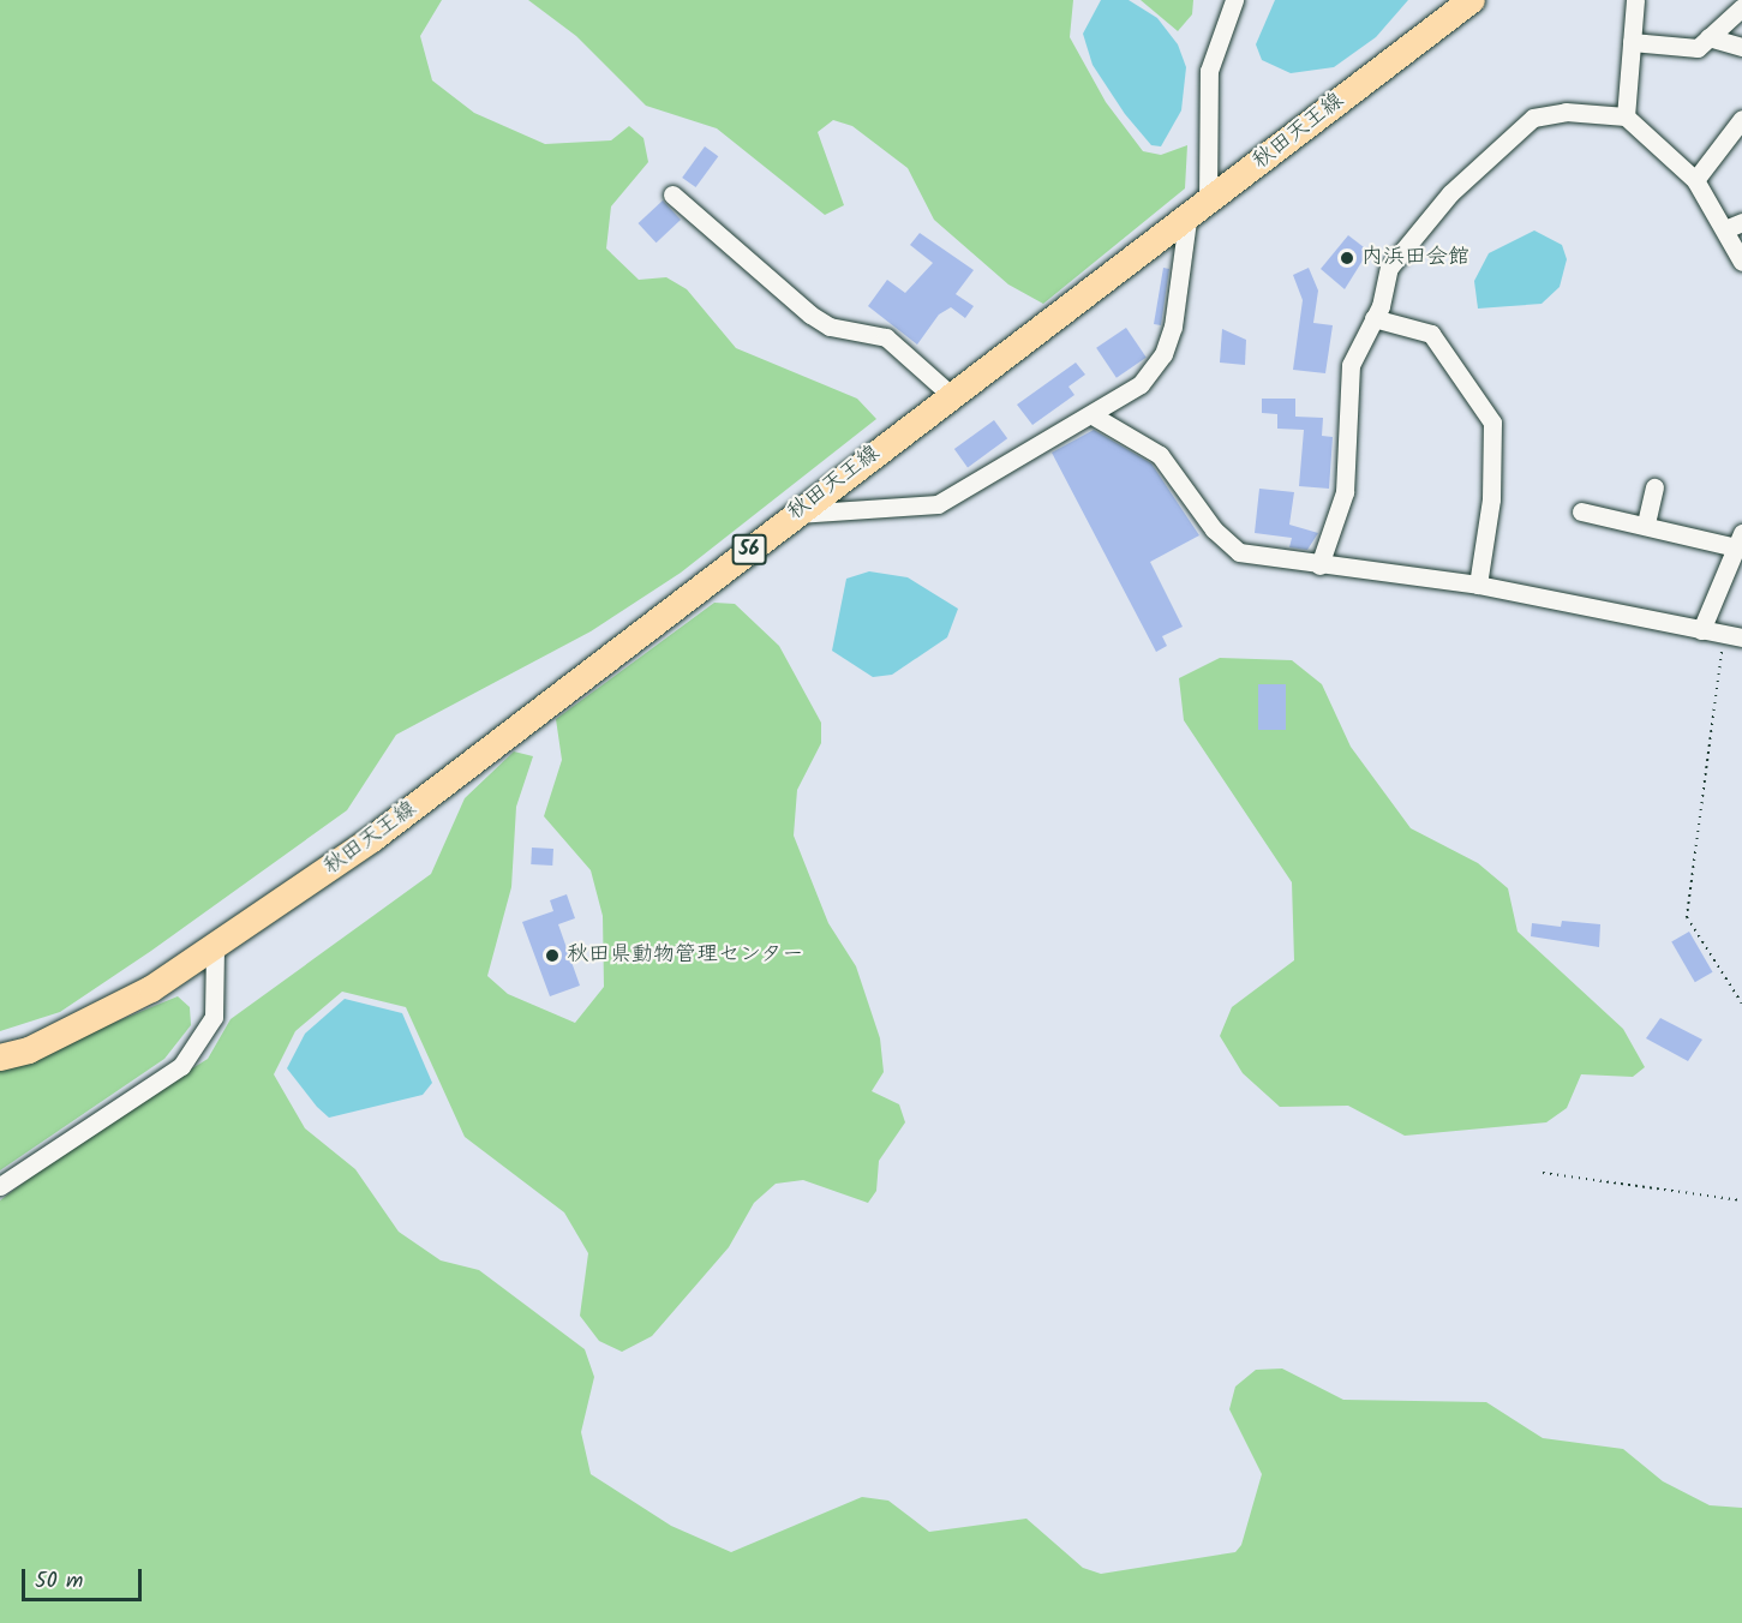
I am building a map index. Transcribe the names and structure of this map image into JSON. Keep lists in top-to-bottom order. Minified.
{"streets":{"main road":["秋田天王線","56"]},"places":["内浜田会館","秋田県動物管理センター"],"scale_bar":"50 m"}
